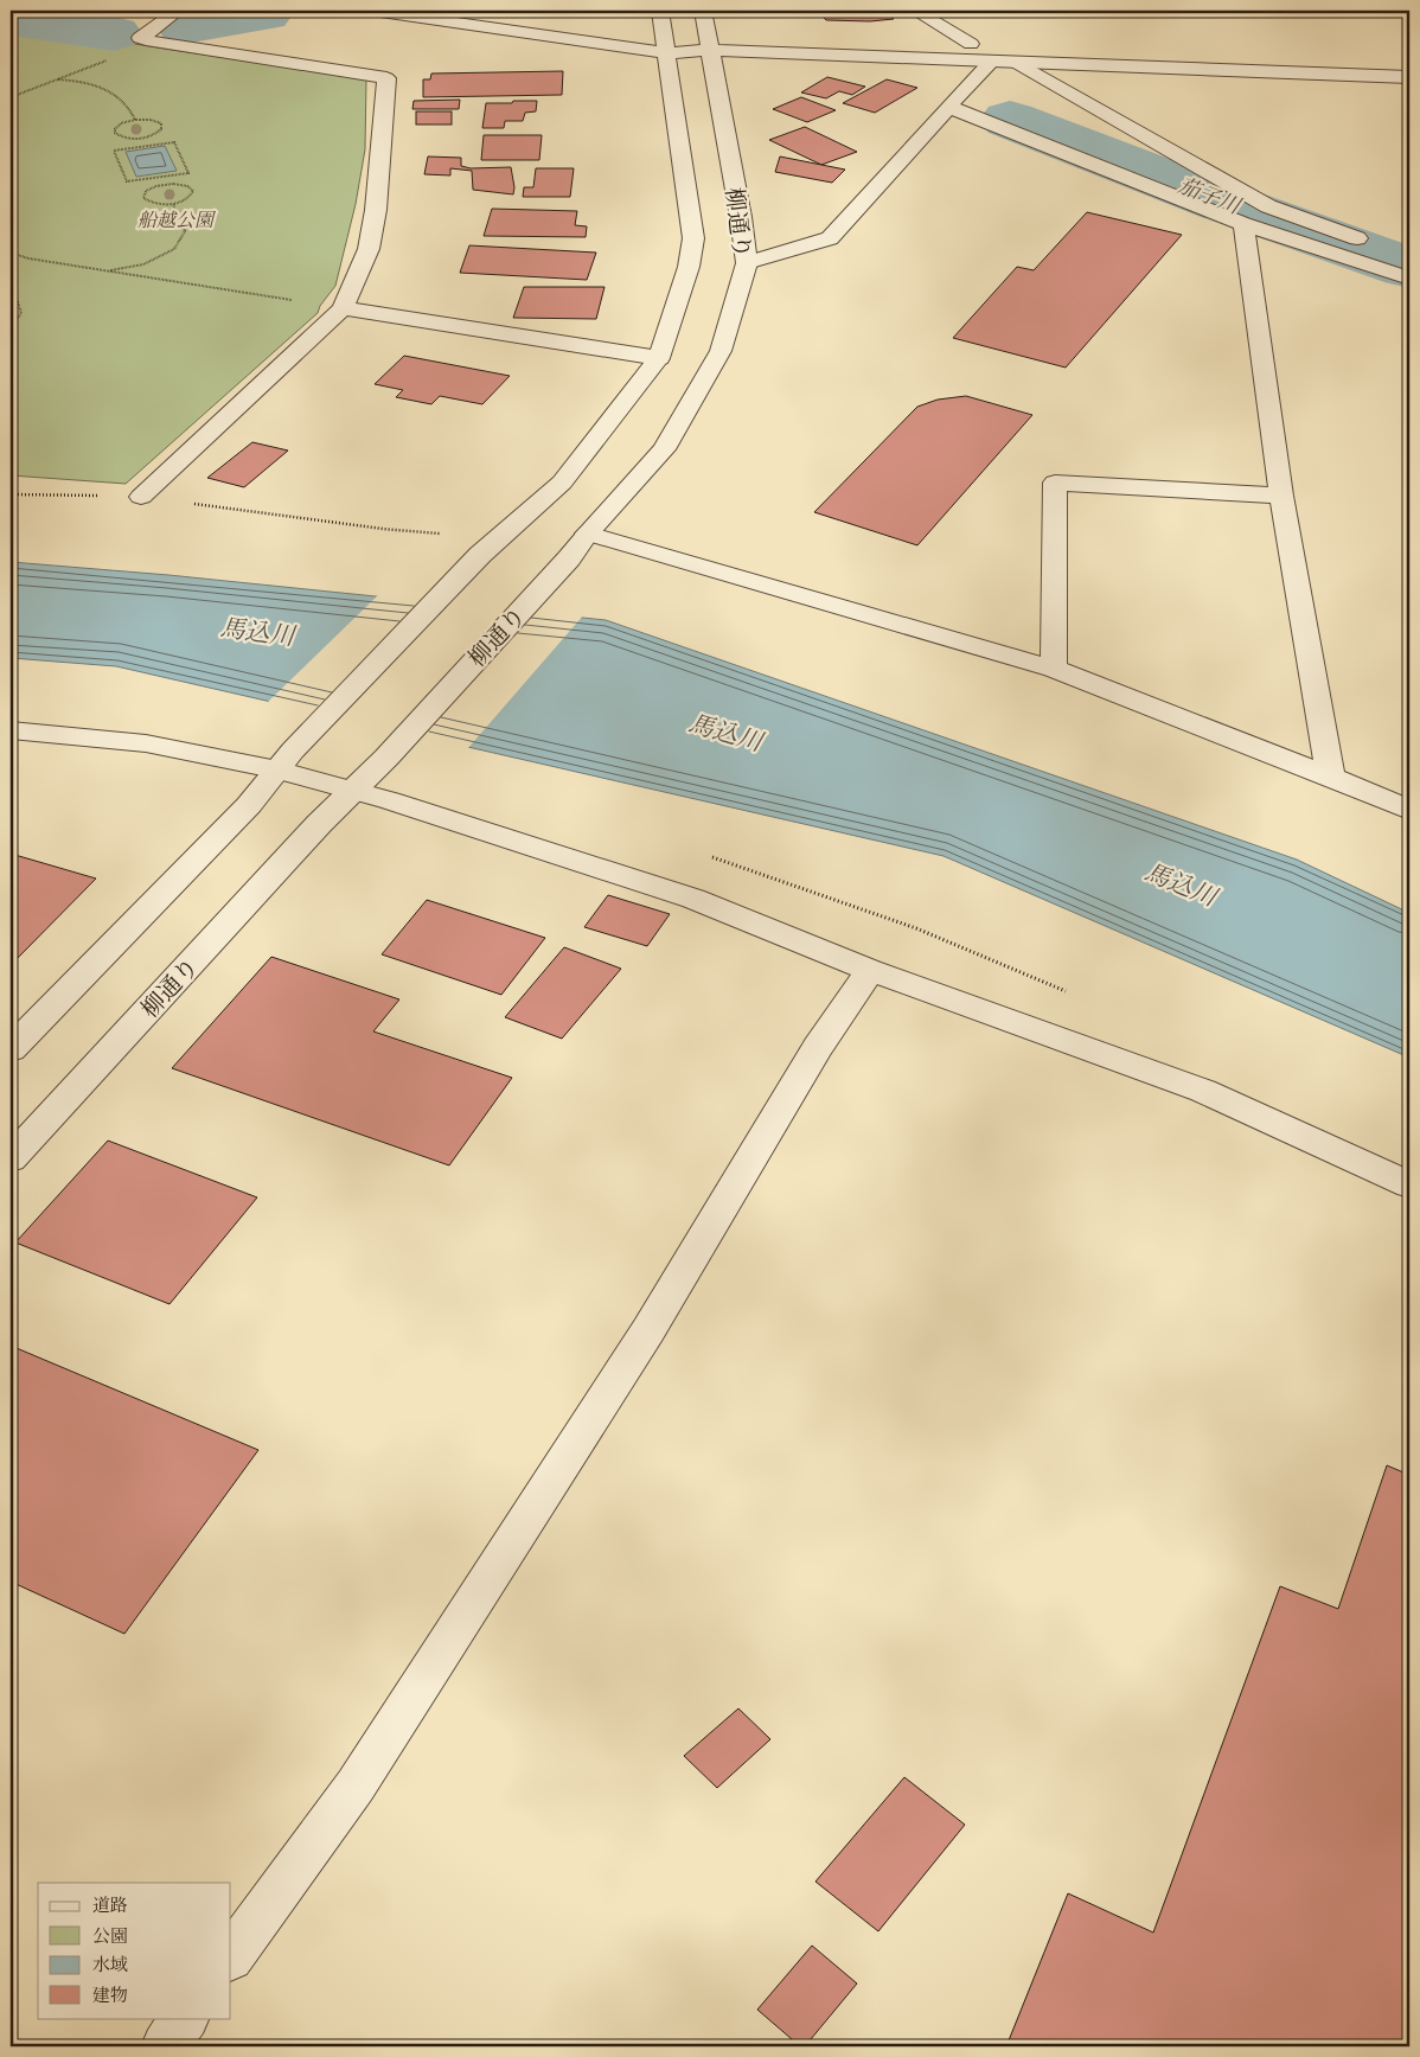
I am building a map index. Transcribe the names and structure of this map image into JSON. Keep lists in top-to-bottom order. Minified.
{"streets":{"street":["柳通り"]},"water":["茄子川","馬込川"],"parks":["船越公園"],"legend":["道路","公園","水域","建物"]}
